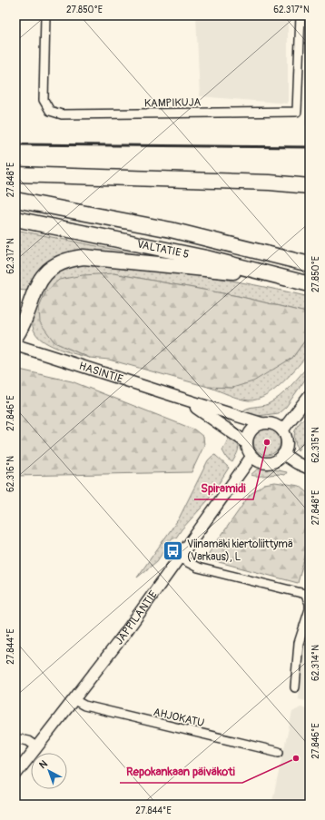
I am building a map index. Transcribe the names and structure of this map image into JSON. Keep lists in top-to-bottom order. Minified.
{"streets":{"highway":["VALTATIE 5"],"main road":["HASINTIE","JÄPPILÄNTIE"],"street":["KAMPIKUJA","AHJOKATU"]},"crossings":[["HASINTIE","JÄPPILÄNTIE"],["JÄPPILÄNTIE","AHJOKATU"]],"places":{"other":["Spiramidi","Repokankaan päiväkoti"],"bus stop":["Viinamäki kiertoliittymä (Varkaus), L"]},"north":"top left","coordinates":["27.850°E","62.317°N","27.848°E","27.846°E","62.315°N","62.316°N","27.844°E","62.314°N"]}
